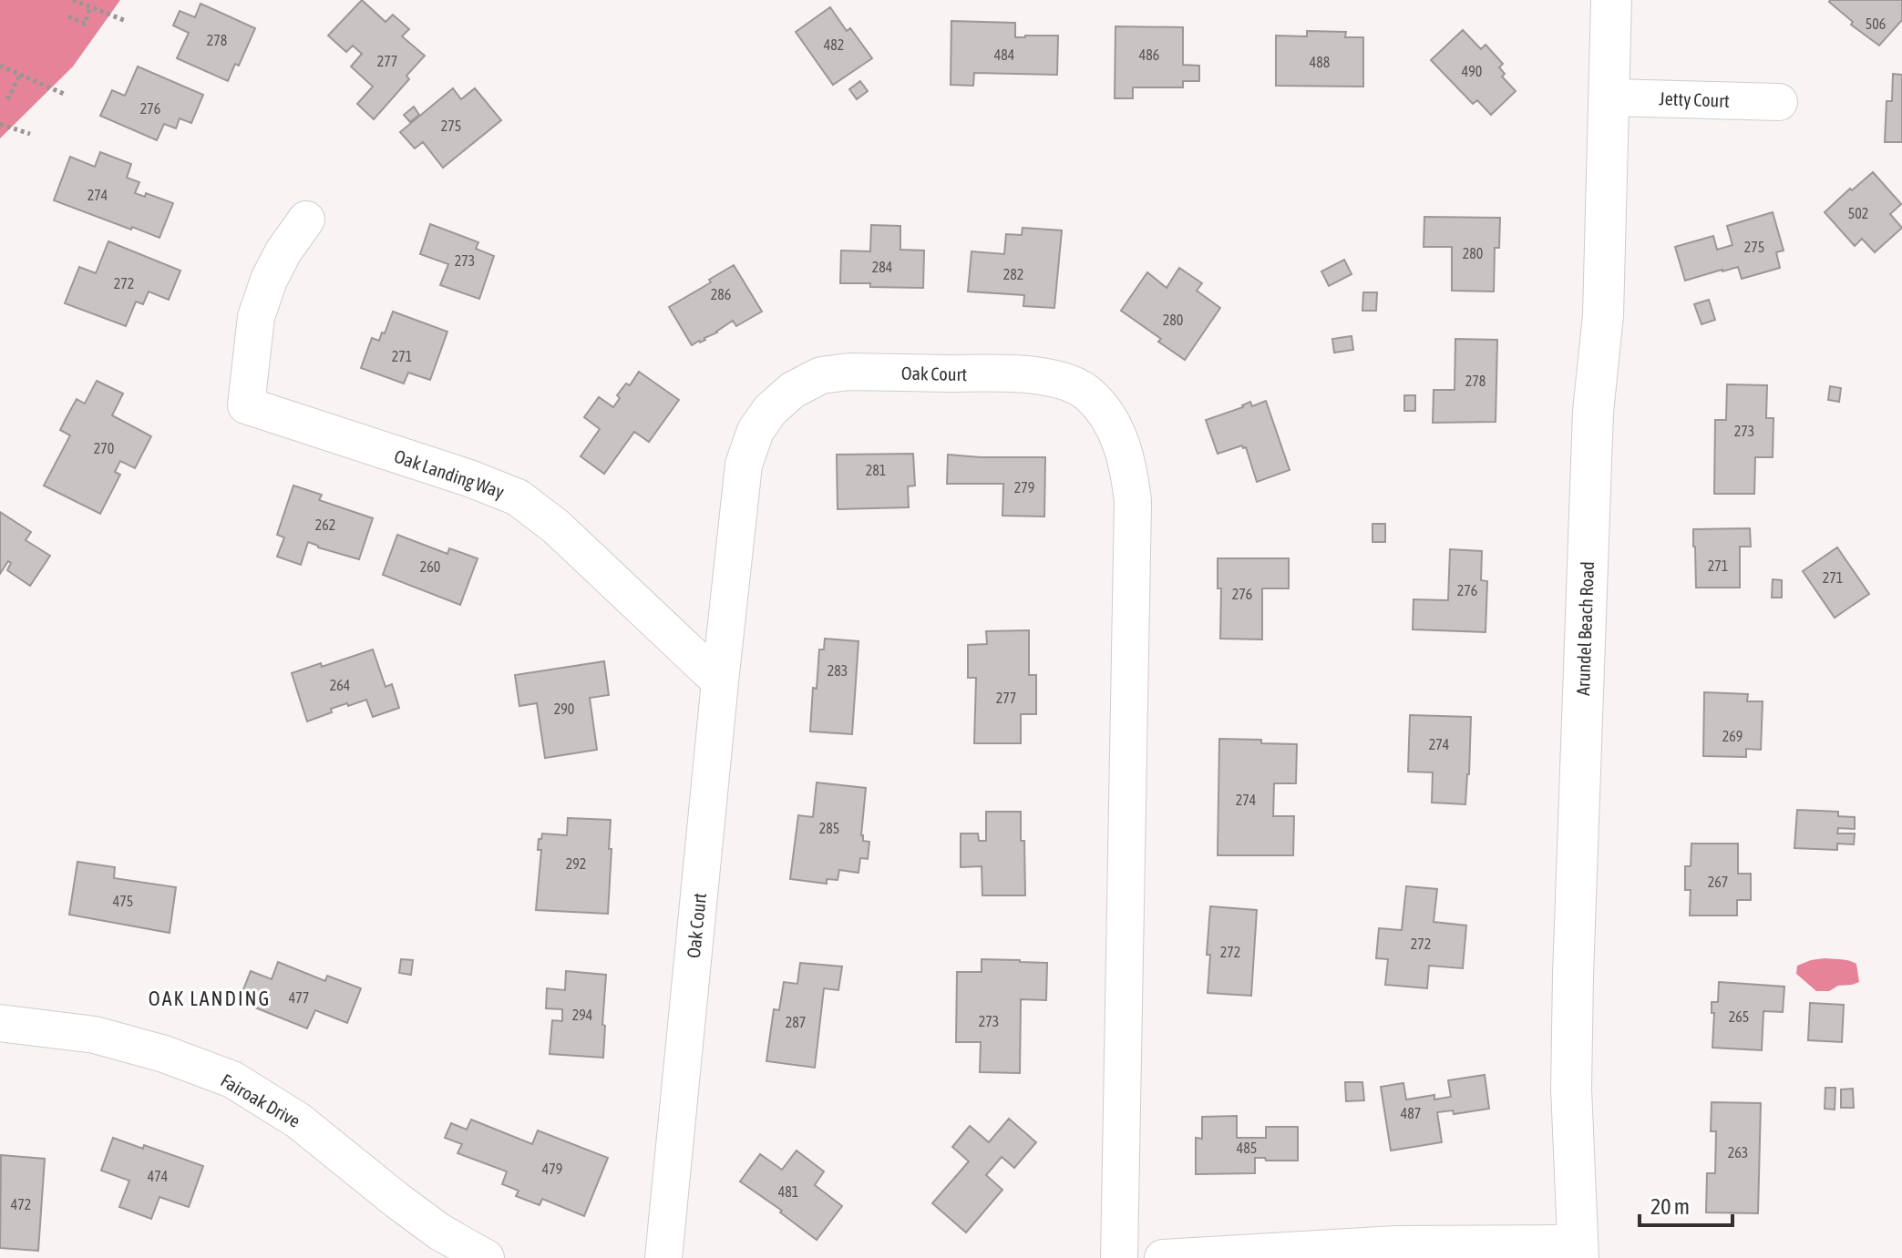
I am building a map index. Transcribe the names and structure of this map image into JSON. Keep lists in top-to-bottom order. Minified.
{"streets":{"street":["Jetty Court","Oak Court","Oak Landing Way","Arundel Beach Road","Fairoak Drive"]},"crossings":[["Jetty Court","Arundel Beach Road"],["Oak Court","Oak Landing Way"]],"districts":["OAK LANDING"],"house_numbers":["506","278","482","484","486","277","488","490","276","275","274","502","275","280","273","284","282","272","286","280","271","278","273","270","281","279","262","271","260","271","276","276","283","264","277","290","269","274","274","285","292","267","475","272","272","477","294","265","273","287","487","485","263","479","474","481","472"],"scale_bar":"20 m"}
